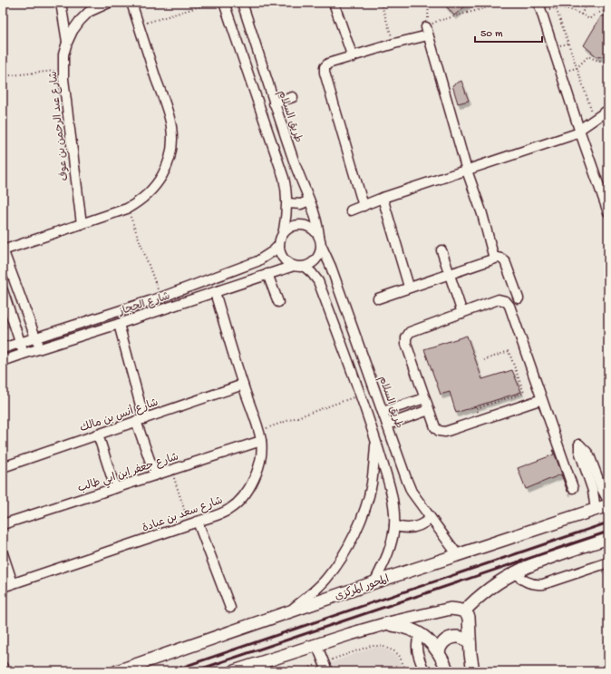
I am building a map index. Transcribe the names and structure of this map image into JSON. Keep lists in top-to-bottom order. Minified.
{"streets":{"main road":["المحور المركزى"],"street":["طريق السلام","شارع عبد الرحمن بن عوف","شارع الحجاز","شارع أنس بن مالك","شارع جعفر ابن ابي طالب","شارع سعد بن عبادة"]},"crossings":[["طريق السلام","شارع الحجاز"],["طريق السلام","المحور المركزى"],["شارع الحجاز","شارع سعد بن عبادة"],["شارع أنس بن مالك","شارع سعد بن عبادة"],["شارع جعفر ابن ابي طالب","شارع سعد بن عبادة"]],"scale_bar":"50 m"}
